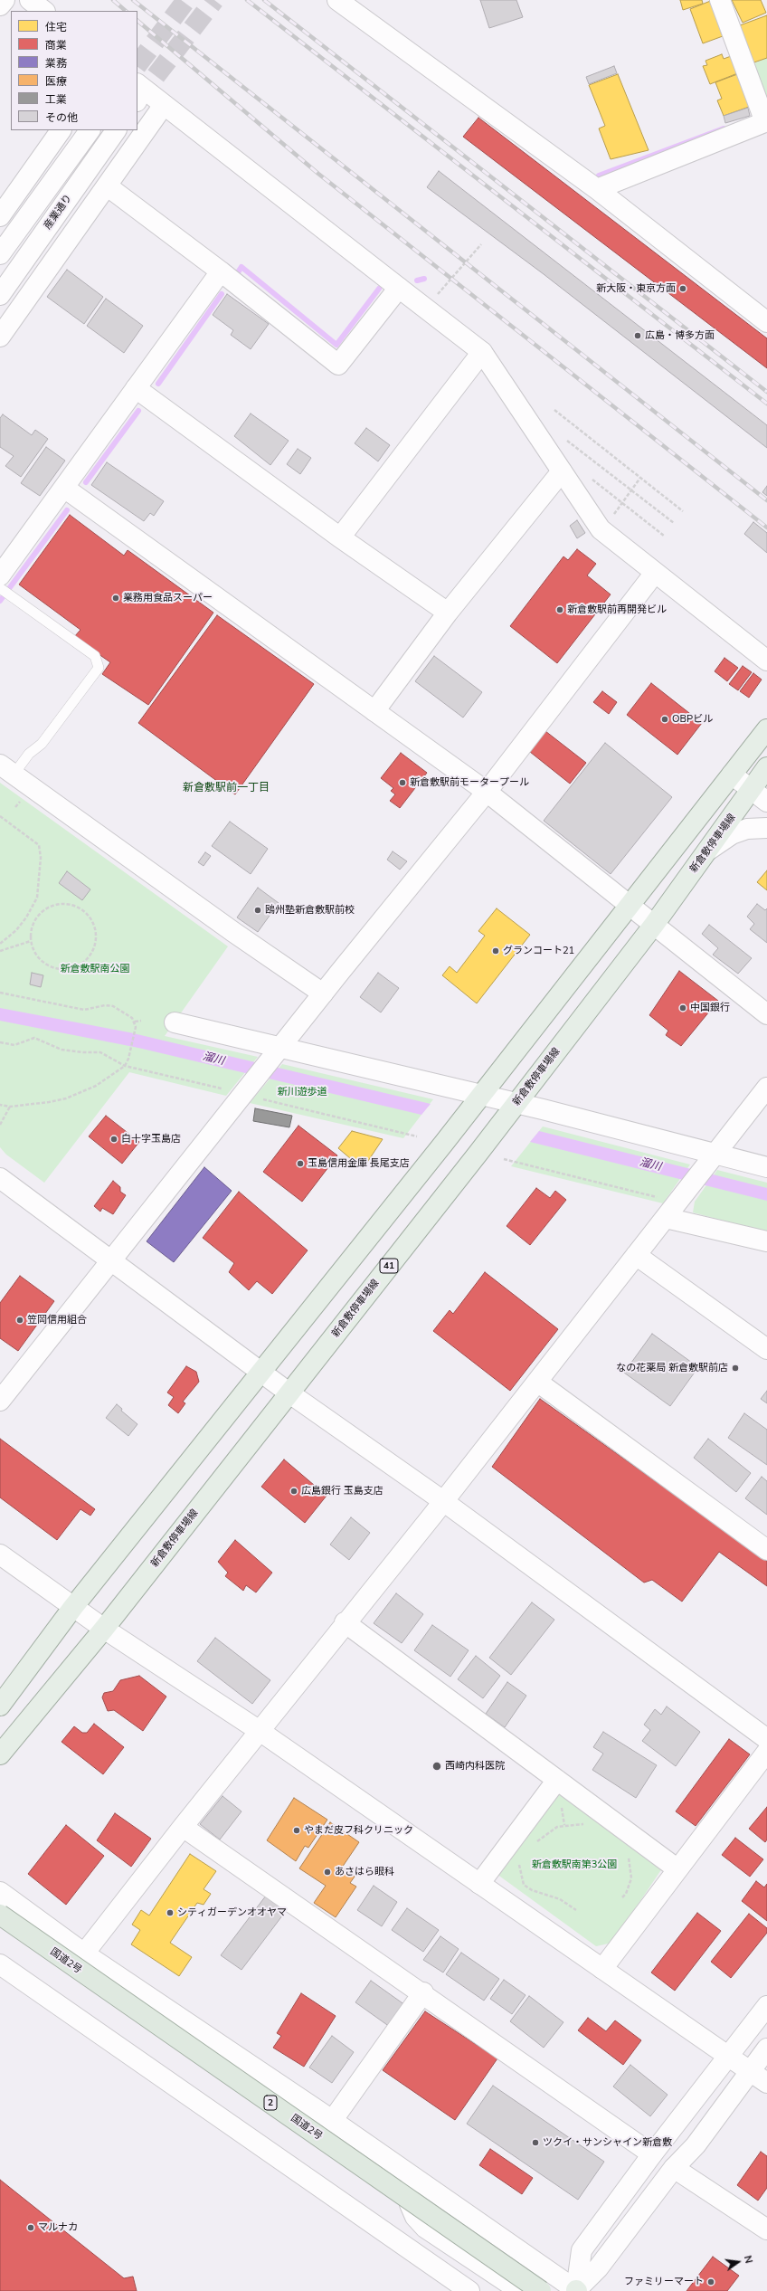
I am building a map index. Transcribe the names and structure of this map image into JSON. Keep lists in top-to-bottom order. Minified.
{"streets":{"highway":["国道2号","2"],"main road":["新倉敷停車場線","41"],"street":["産業通り"]},"districts":["新倉敷駅前一丁目"],"water":["溜川"],"parks":["新倉敷駅南公園","新川遊歩道","新倉敷駅南第3公園"],"places":["新大阪・東京方面","広島・博多方面","業務用食品スーパー","新倉敷駅前再開発ビル","OBPビル","新倉敷駅前モータープール","鴎州塾新倉敷駅前校","グランコート21","中国銀行","白十字玉島店","玉島信用金庫 長尾支店","笠岡信用組合","なの花薬局 新倉敷駅前店","広島銀行 玉島支店","西崎内科医院","やまだ皮フ科クリニック","あさはら眼科","シティガーデンオオヤマ","ツクイ・サンシャイン新倉敷","マルナカ","ファミリーマート"],"legend":["住宅","商業","業務","医療","工業","その他"],"north":"right"}
